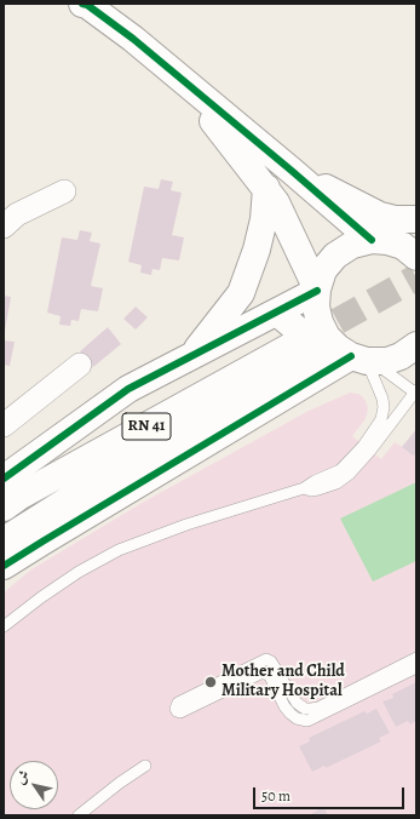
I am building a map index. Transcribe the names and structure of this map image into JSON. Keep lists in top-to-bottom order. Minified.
{"streets":{"main road":["RN 41"]},"places":["Mother and Child Military Hospital"],"scale_bar":"50 m","north":"top left"}
